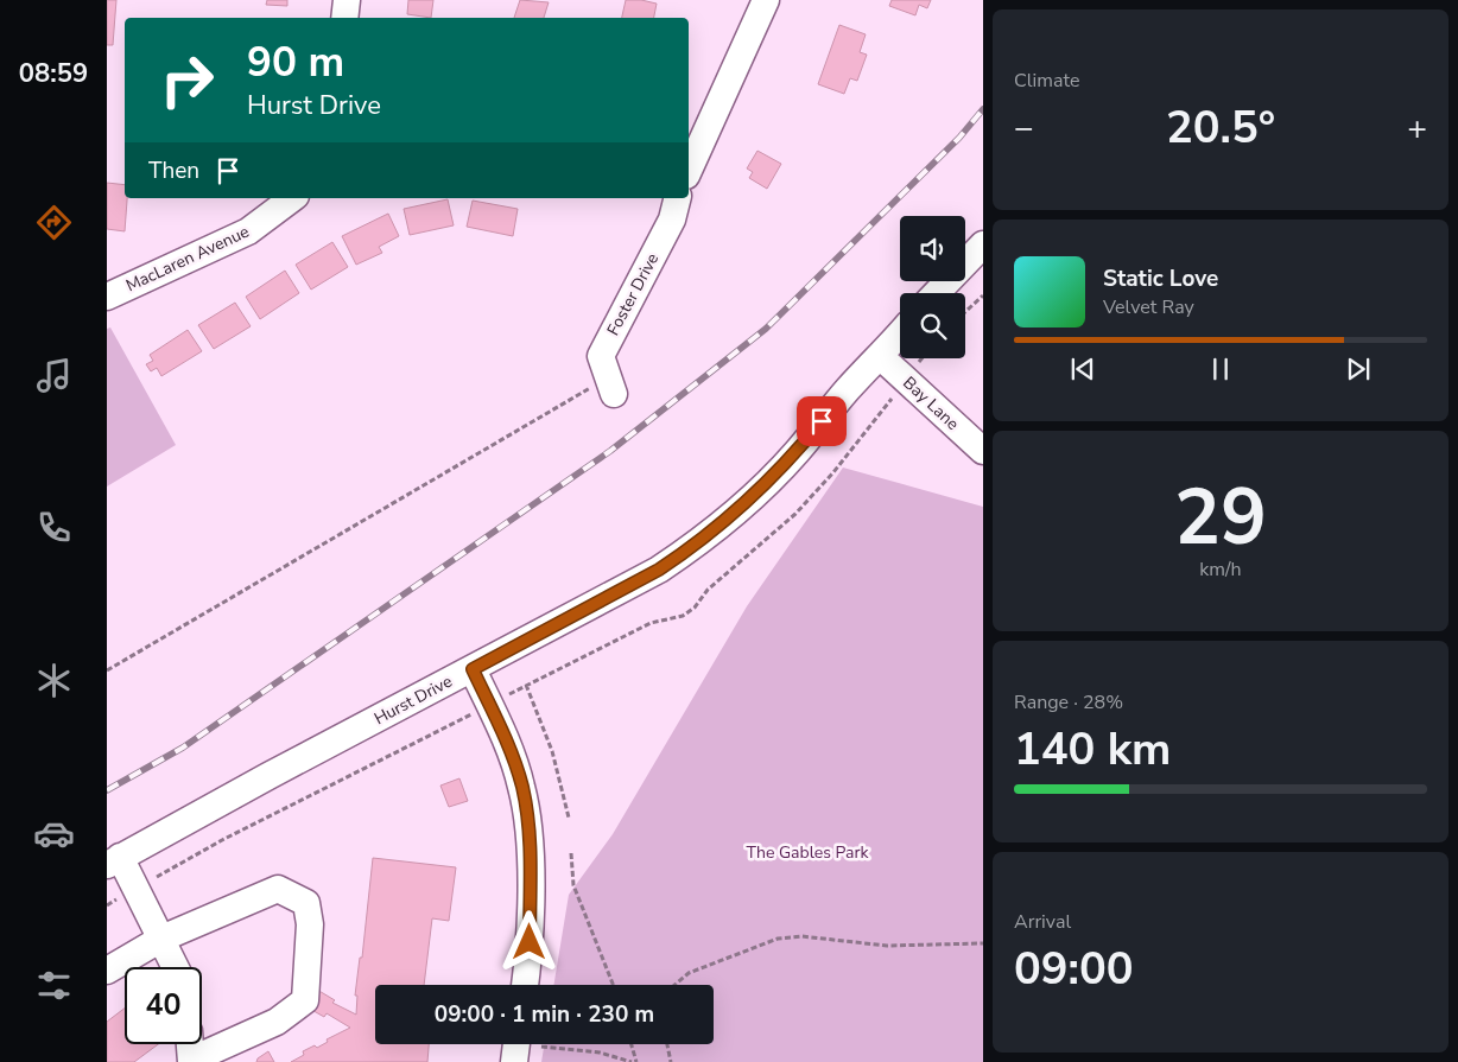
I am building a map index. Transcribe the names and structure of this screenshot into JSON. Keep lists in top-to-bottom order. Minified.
{"streets":{"street":["MacLaren Avenue","Foster Drive","Bay Lane","Hurst Drive"]},"crossings":[["Bay Lane","Hurst Drive"]],"parks":["The Gables Park"],"page":{"tabs":"08:59","tile":["Climate",["29","km/h"],["Range · 28%","140 km"],["Arrival","09:00"]],"turn":["90 m","Hurst Drive"],"heat":["−","20.5°","+"],"then":"Then","song":["Static Love","Velvet Ray"],"limit":"40","trip":"09:00 · 1 min · 230 m"}}
